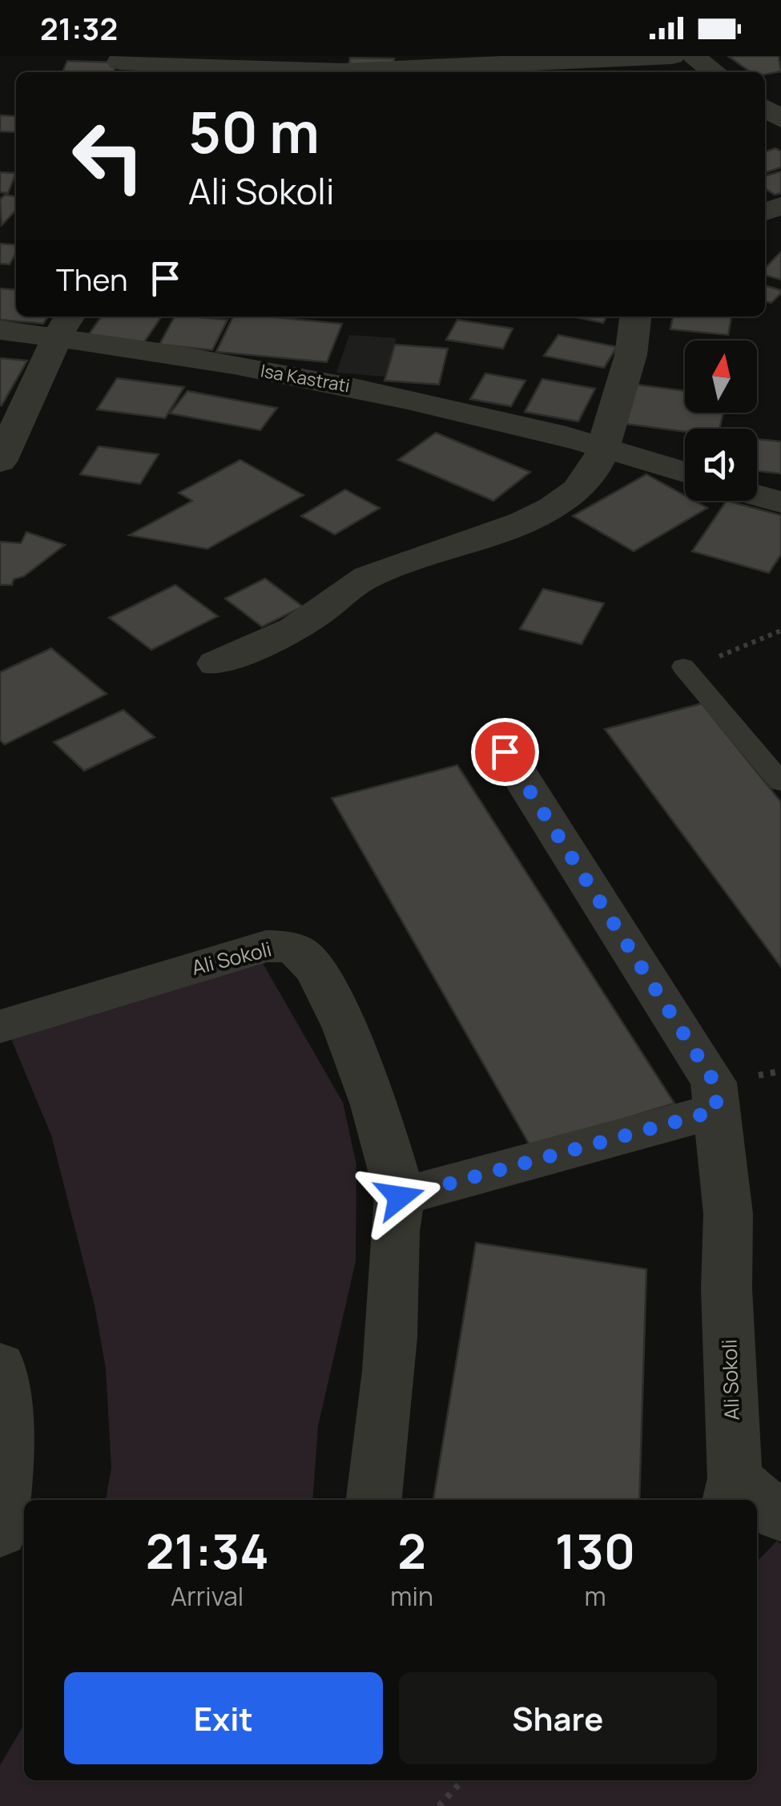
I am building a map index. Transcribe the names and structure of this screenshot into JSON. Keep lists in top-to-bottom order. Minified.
{"streets":{"street":["Isa Kastrati","Ali Sokoli"]},"north":"top","page":{"status":"21:32","turn":["50 m","Ali Sokoli"],"then":"Then","eta":["21:34","Arrival","2","min","130","m"],"buttons":["Exit","Share"]}}
